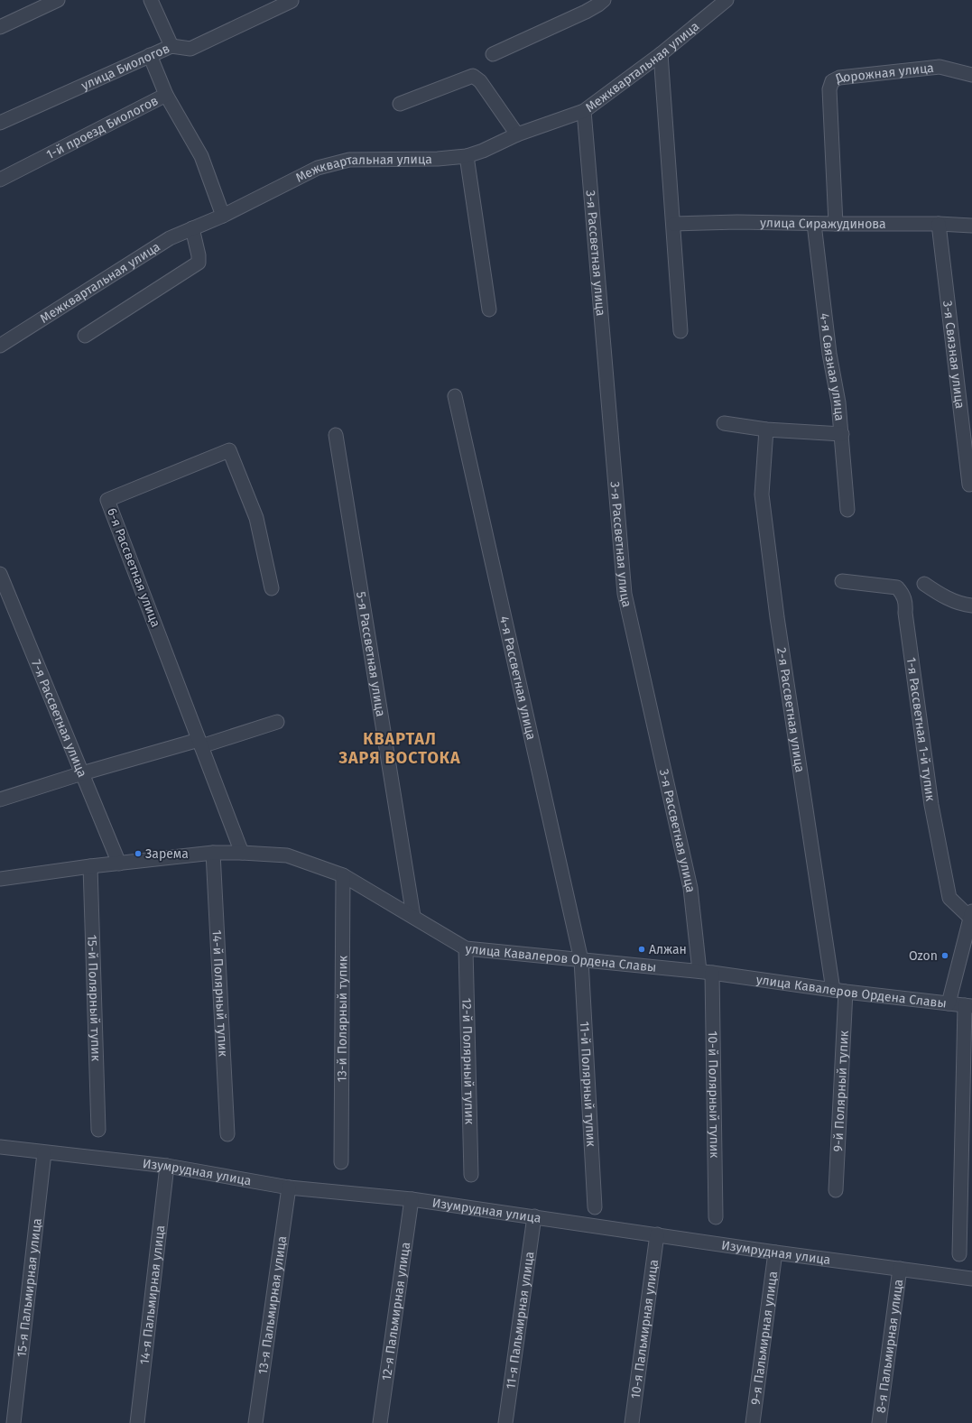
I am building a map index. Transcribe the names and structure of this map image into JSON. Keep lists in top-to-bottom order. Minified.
{"streets":{"street":["Межквартальная улица","улица Биологов","Дорожная улица","1-й проезд Биологов","улица Сиражудинова","3-я Рассветная улица","3-я Связная улица","4-я Связная улица","6-я Рассветная улица","5-я Рассветная улица","4-я Рассветная улица","2-я Рассветная улица","7-я Рассветная улица","1-я Рассветная 1-й тупик","улица Кавалеров Ордена Славы","14-й Полярный тупик","15-й Полярный тупик","13-й Полярный тупик","12-й Полярный тупик","11-й Полярный тупик","9-й Полярный тупик","10-й Полярный тупик","Изумрудная улица","15-я Пальмирная улица","14-я Пальмирная улица","13-я Пальмирная улица","12-я Пальмирная улица","11-я Пальмирная улица","10-я Пальмирная улица","9-я Пальмирная улица","8-я Пальмирная улица"]},"crossings":[["Межквартальная улица","3-я Рассветная улица"],["улица Биологов","1-й проезд Биологов"],["Дорожная улица","улица Сиражудинова"],["улица Сиражудинова","3-я Связная улица"],["улица Сиражудинова","4-я Связная улица"],["3-я Рассветная улица","улица Кавалеров Ордена Славы"],["3-я Рассветная улица","10-й Полярный тупик"],["6-я Рассветная улица","улица Кавалеров Ордена Славы"],["5-я Рассветная улица","улица Кавалеров Ордена Славы"],["4-я Рассветная улица","улица Кавалеров Ордена Славы"],["4-я Рассветная улица","11-й Полярный тупик"],["2-я Рассветная улица","улица Кавалеров Ордена Славы"],["2-я Рассветная улица","9-й Полярный тупик"],["7-я Рассветная улица","улица Кавалеров Ордена Славы"],["улица Кавалеров Ордена Славы","14-й Полярный тупик"],["улица Кавалеров Ордена Славы","15-й Полярный тупик"],["улица Кавалеров Ордена Славы","13-й Полярный тупик"],["улица Кавалеров Ордена Славы","12-й Полярный тупик"],["улица Кавалеров Ордена Славы","11-й Полярный тупик"],["улица Кавалеров Ордена Славы","9-й Полярный тупик"],["улица Кавалеров Ордена Славы","10-й Полярный тупик"],["Изумрудная улица","15-я Пальмирная улица"],["Изумрудная улица","14-я Пальмирная улица"],["Изумрудная улица","13-я Пальмирная улица"],["Изумрудная улица","12-я Пальмирная улица"],["Изумрудная улица","11-я Пальмирная улица"],["Изумрудная улица","10-я Пальмирная улица"],["Изумрудная улица","9-я Пальмирная улица"],["Изумрудная улица","8-я Пальмирная улица"]],"districts":["КВАРТАЛ ЗАРЯ ВОСТОКА"],"places":["Зарема","Алжан","Ozon"]}
